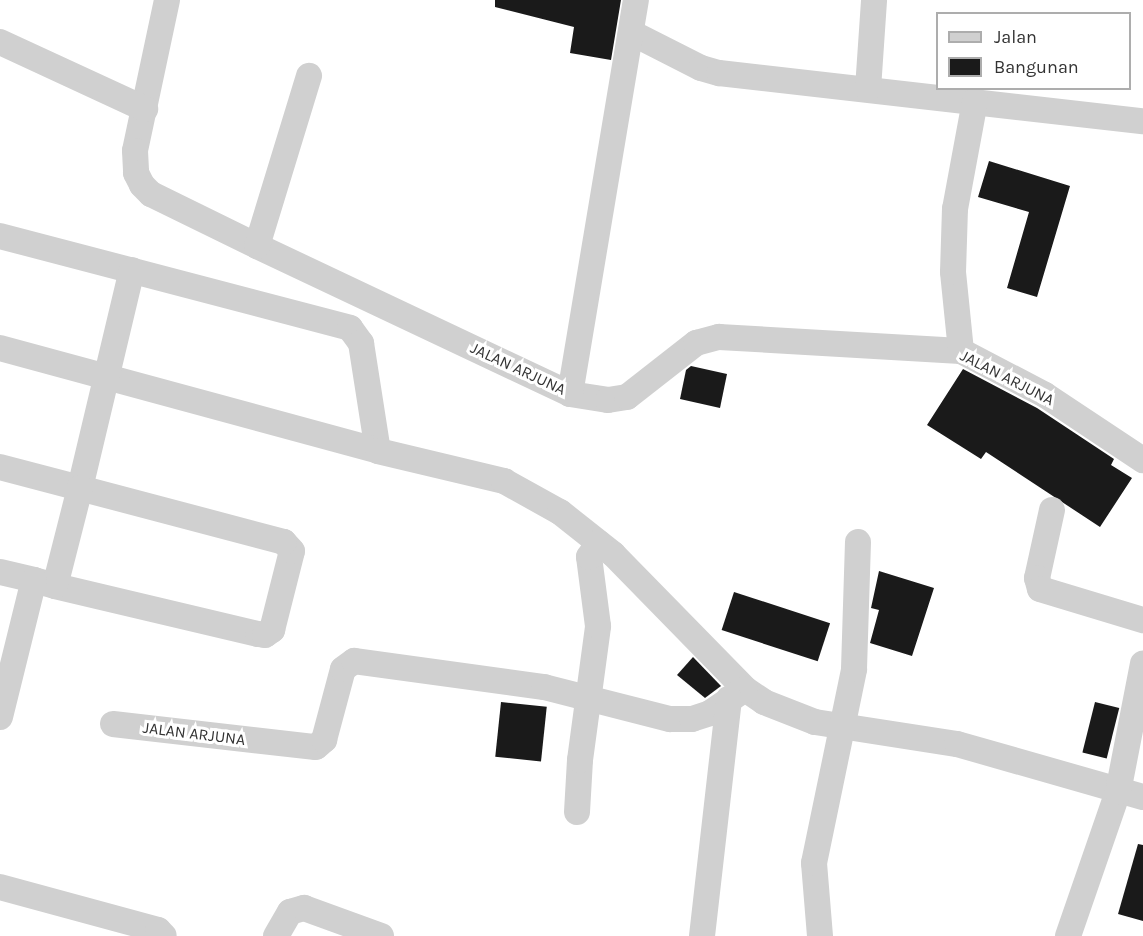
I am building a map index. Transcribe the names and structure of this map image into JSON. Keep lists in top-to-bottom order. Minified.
{"streets":{"street":["JALAN ARJUNA"]},"legend":["Jalan","Bangunan"]}
